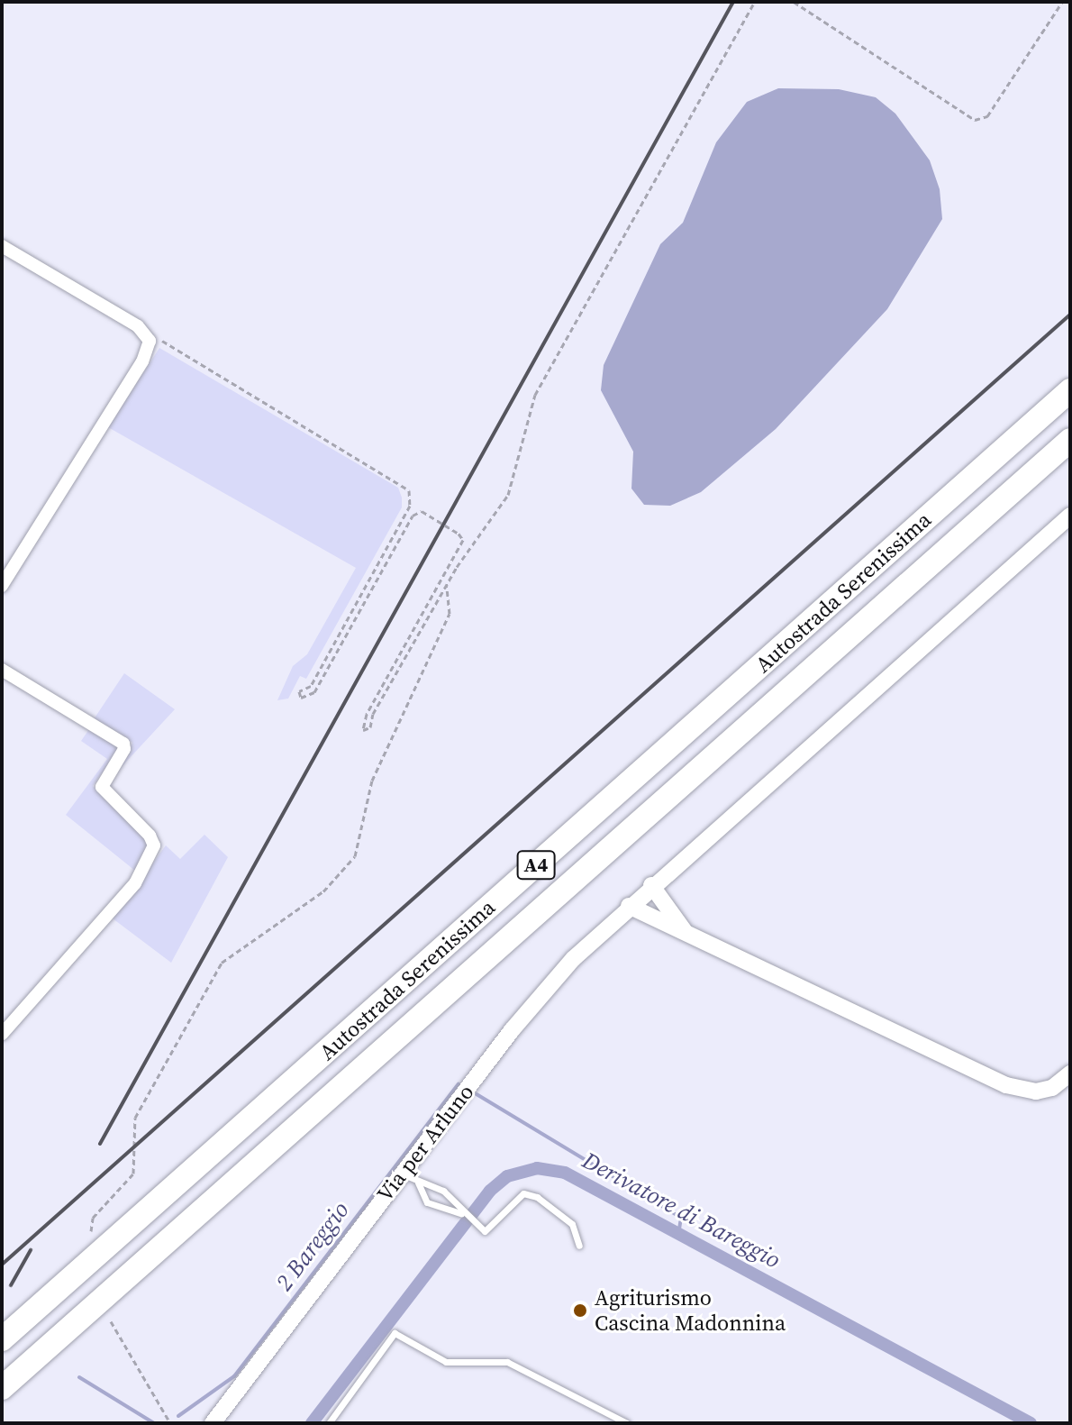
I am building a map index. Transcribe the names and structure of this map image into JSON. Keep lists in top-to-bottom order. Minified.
{"streets":{"highway":["Autostrada Serenissima","A4"],"street":["Via per Arluno"]},"water":["Derivatore di Bareggio","2 Bareggio"],"places":["Agriturismo Cascina Madonnina"]}
